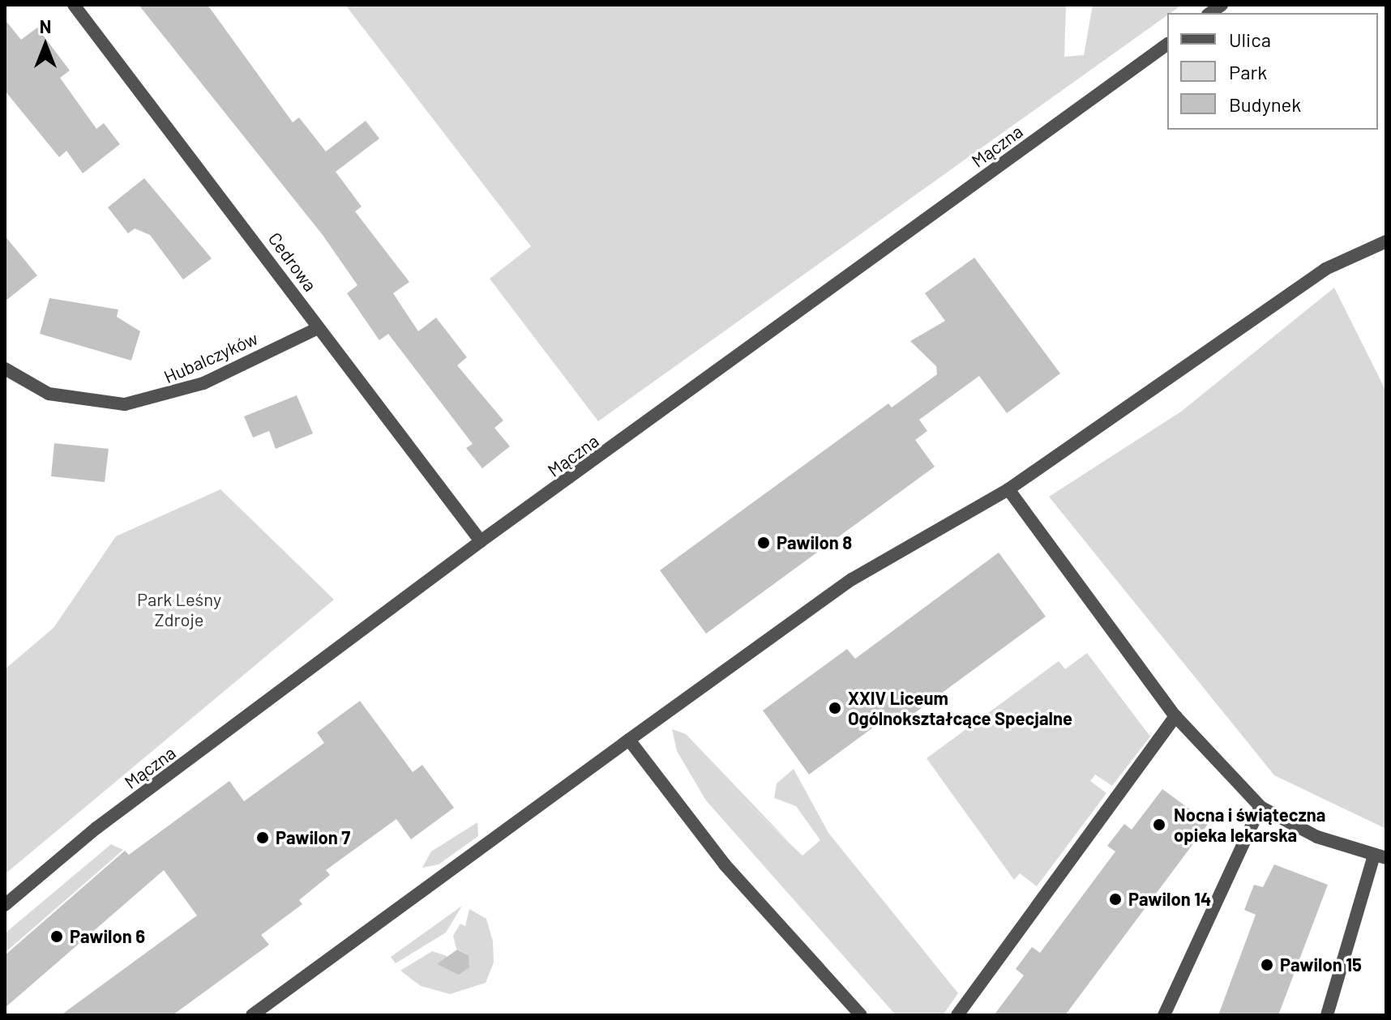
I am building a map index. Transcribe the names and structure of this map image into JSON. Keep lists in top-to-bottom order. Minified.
{"streets":{"street":["Mączna","Cedrowa","Hubalczyków"]},"crossings":[["Mączna","Cedrowa"],["Cedrowa","Hubalczyków"]],"parks":["Park Leśny Zdroje"],"places":["Pawilon 8","XXIV Liceum Ogólnokształcące Specjalne","Nocna i świąteczna opieka lekarska","Pawilon 7","Pawilon 14","Pawilon 6","Pawilon 15"],"legend":["Ulica","Park","Budynek"],"north":"top"}
